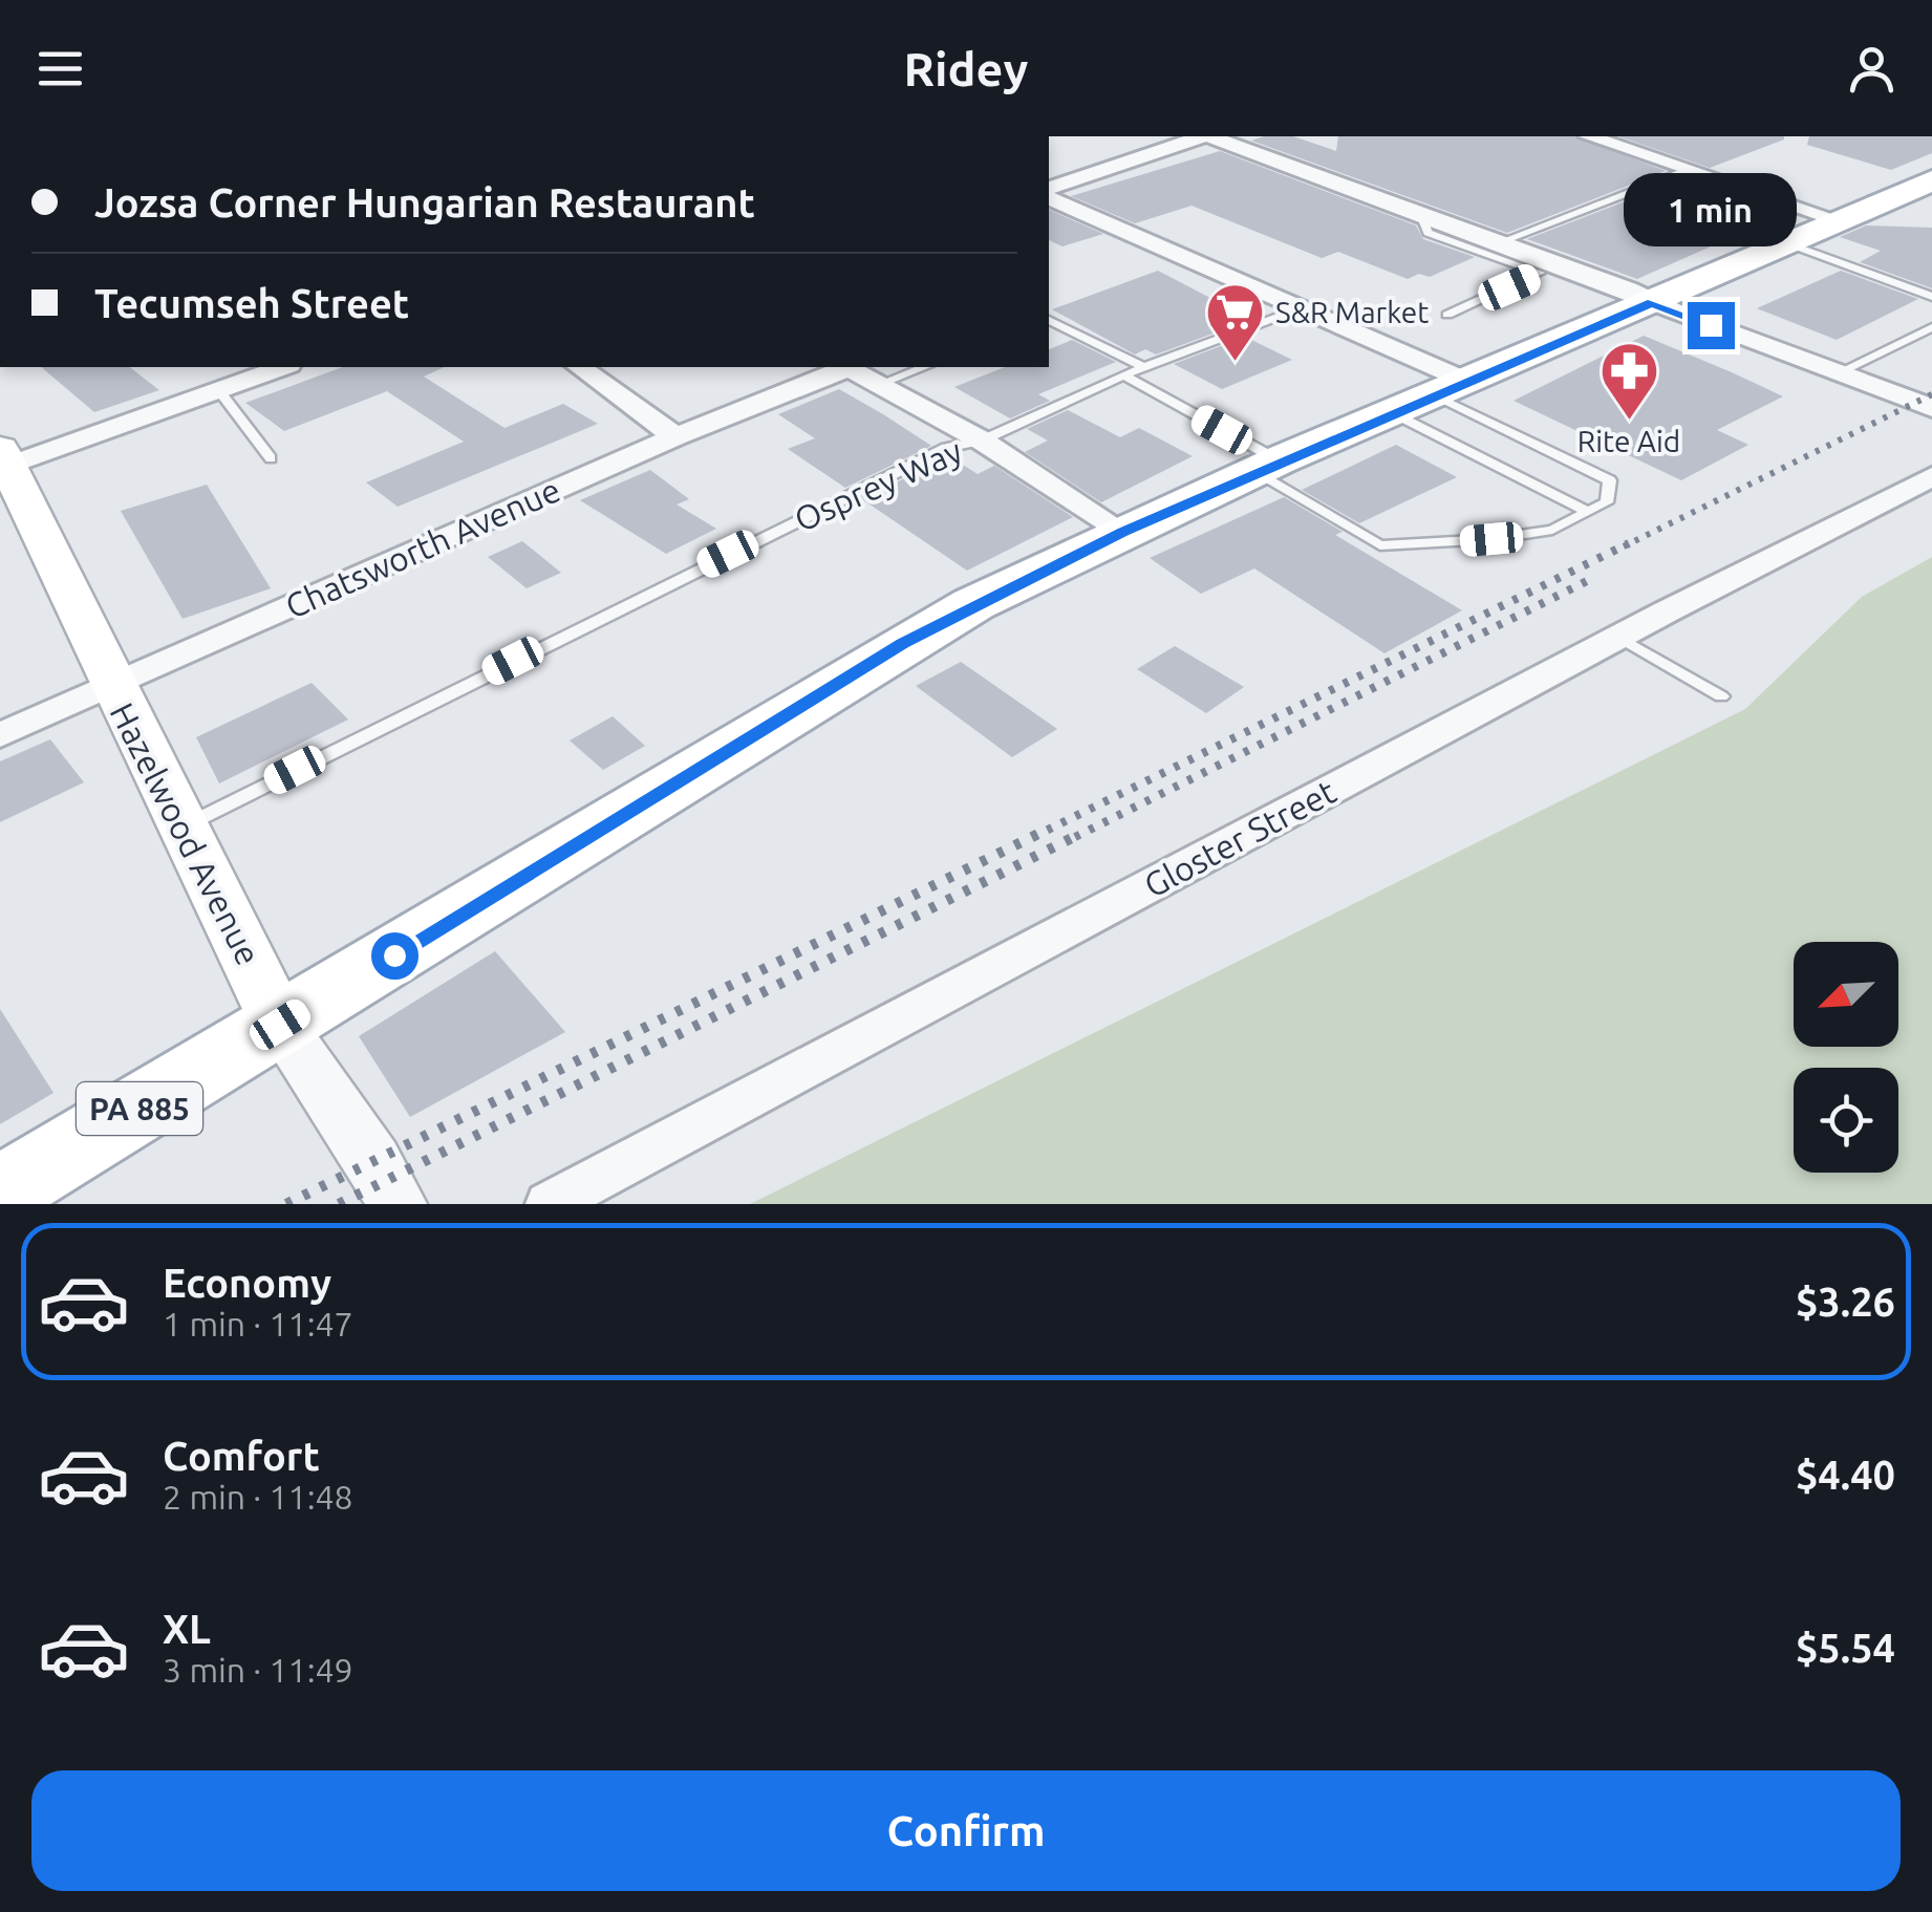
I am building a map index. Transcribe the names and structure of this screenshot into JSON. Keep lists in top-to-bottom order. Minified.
{"streets":{"main road":["Hazelwood Avenue","PA 885"],"street":["Chatsworth Avenue","Gloster Street"],"lane":["Osprey Way"]},"crossings":[["Osprey Way","Hazelwood Avenue"],["Chatsworth Avenue","Hazelwood Avenue"],["Hazelwood Avenue","PA 885"]],"places":{"supermarket":["S&R Market"],"pharmacy":["Rite Aid"]},"north":"bottom left","page":{"header":"Ridey","banner":["Jozsa Corner Hungarian Restaurant","Tecumseh Street"],"bubble":"1 min","list":[{"name":"Economy","note":"1 min · 11:47","value":"$3.26"},{"name":"Comfort","note":"2 min · 11:48","value":"$4.40"},{"name":"XL","note":"3 min · 11:49","value":"$5.54"}],"buttons":"Confirm"}}
